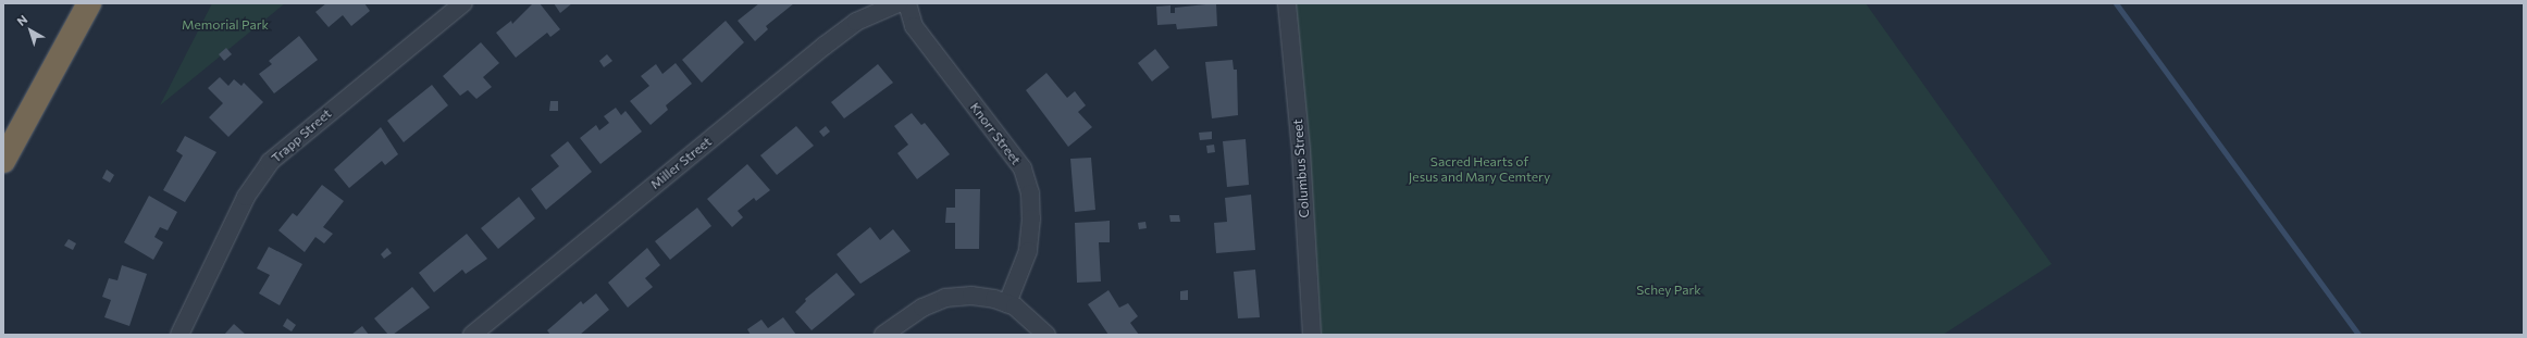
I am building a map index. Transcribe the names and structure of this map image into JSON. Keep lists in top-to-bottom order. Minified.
{"streets":{"street":["Knorr Street","Trapp Street","Miller Street","Columbus Street"]},"parks":["Memorial Park","Sacred Hearts of Jesus and Mary Cemtery","Schey Park"],"north":"top left"}
